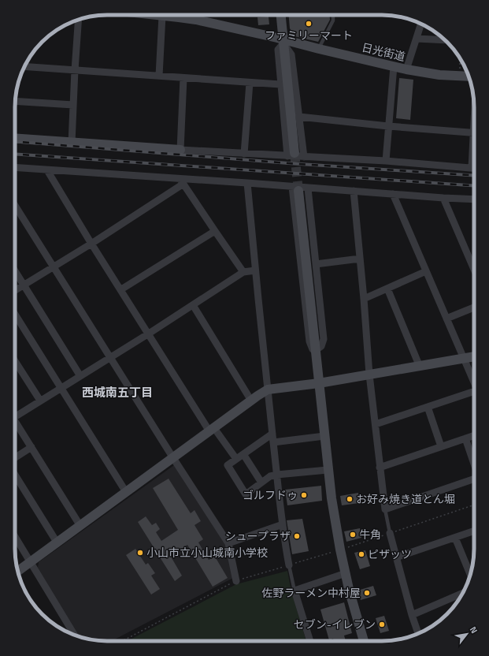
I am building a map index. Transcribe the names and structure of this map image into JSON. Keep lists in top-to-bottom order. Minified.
{"streets":{"street":["日光街道"]},"districts":["西城南五丁目"],"places":["ファミリーマート","ゴルフドゥ","お好み焼き道とん堀","牛角","シュープラザ","小山市立小山城南小学校","ピザッツ","佐野ラーメン中村屋","セブン-イレブン"],"north":"top right"}
